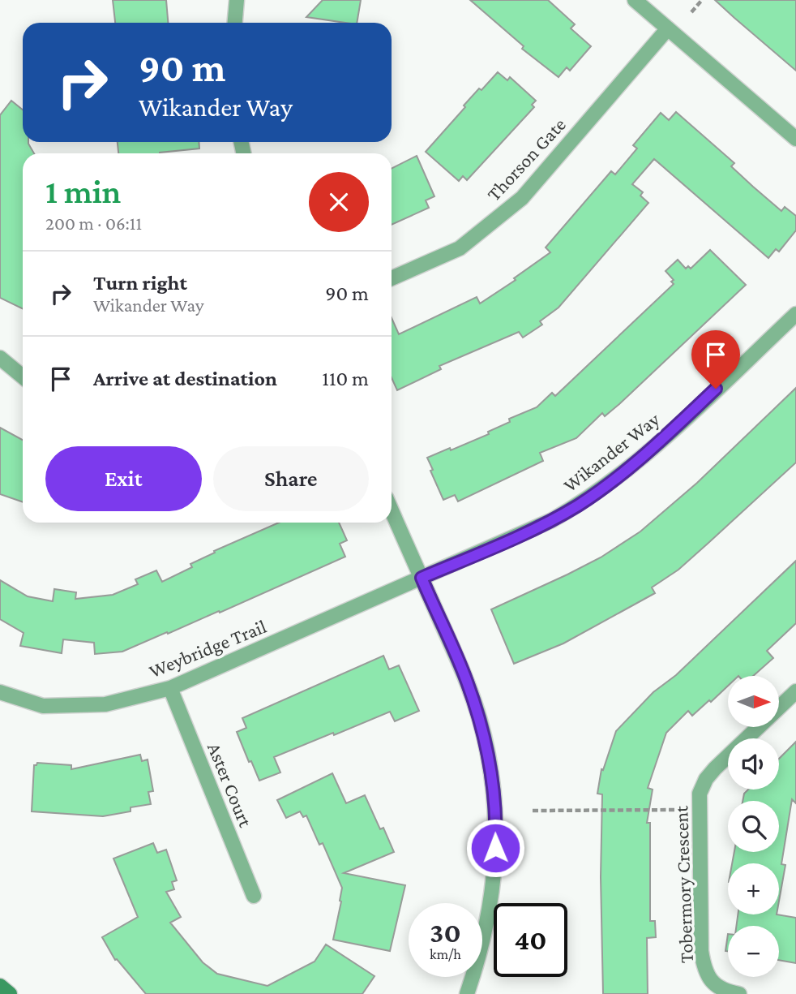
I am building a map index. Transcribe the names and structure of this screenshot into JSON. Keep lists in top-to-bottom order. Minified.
{"streets":{"street":["Thorson Gate","Wikander Way","Weybridge Trail","Aster Court","Tobermory Crescent"]},"crossings":[["Wikander Way","Weybridge Trail"],["Weybridge Trail","Aster Court"]],"north":"right","page":{"turn":["90 m","Wikander Way"],"heading":["1 min","200 m · 06:11"],"list":[{"name":"Turn right","note":"Wikander Way","value":"90 m"},{"name":"Arrive at destination","value":"110 m"}],"buttons":["Exit","Share"],"map_buttons":["+","−"],"speed":"30 km/h","limit":"40"}}
